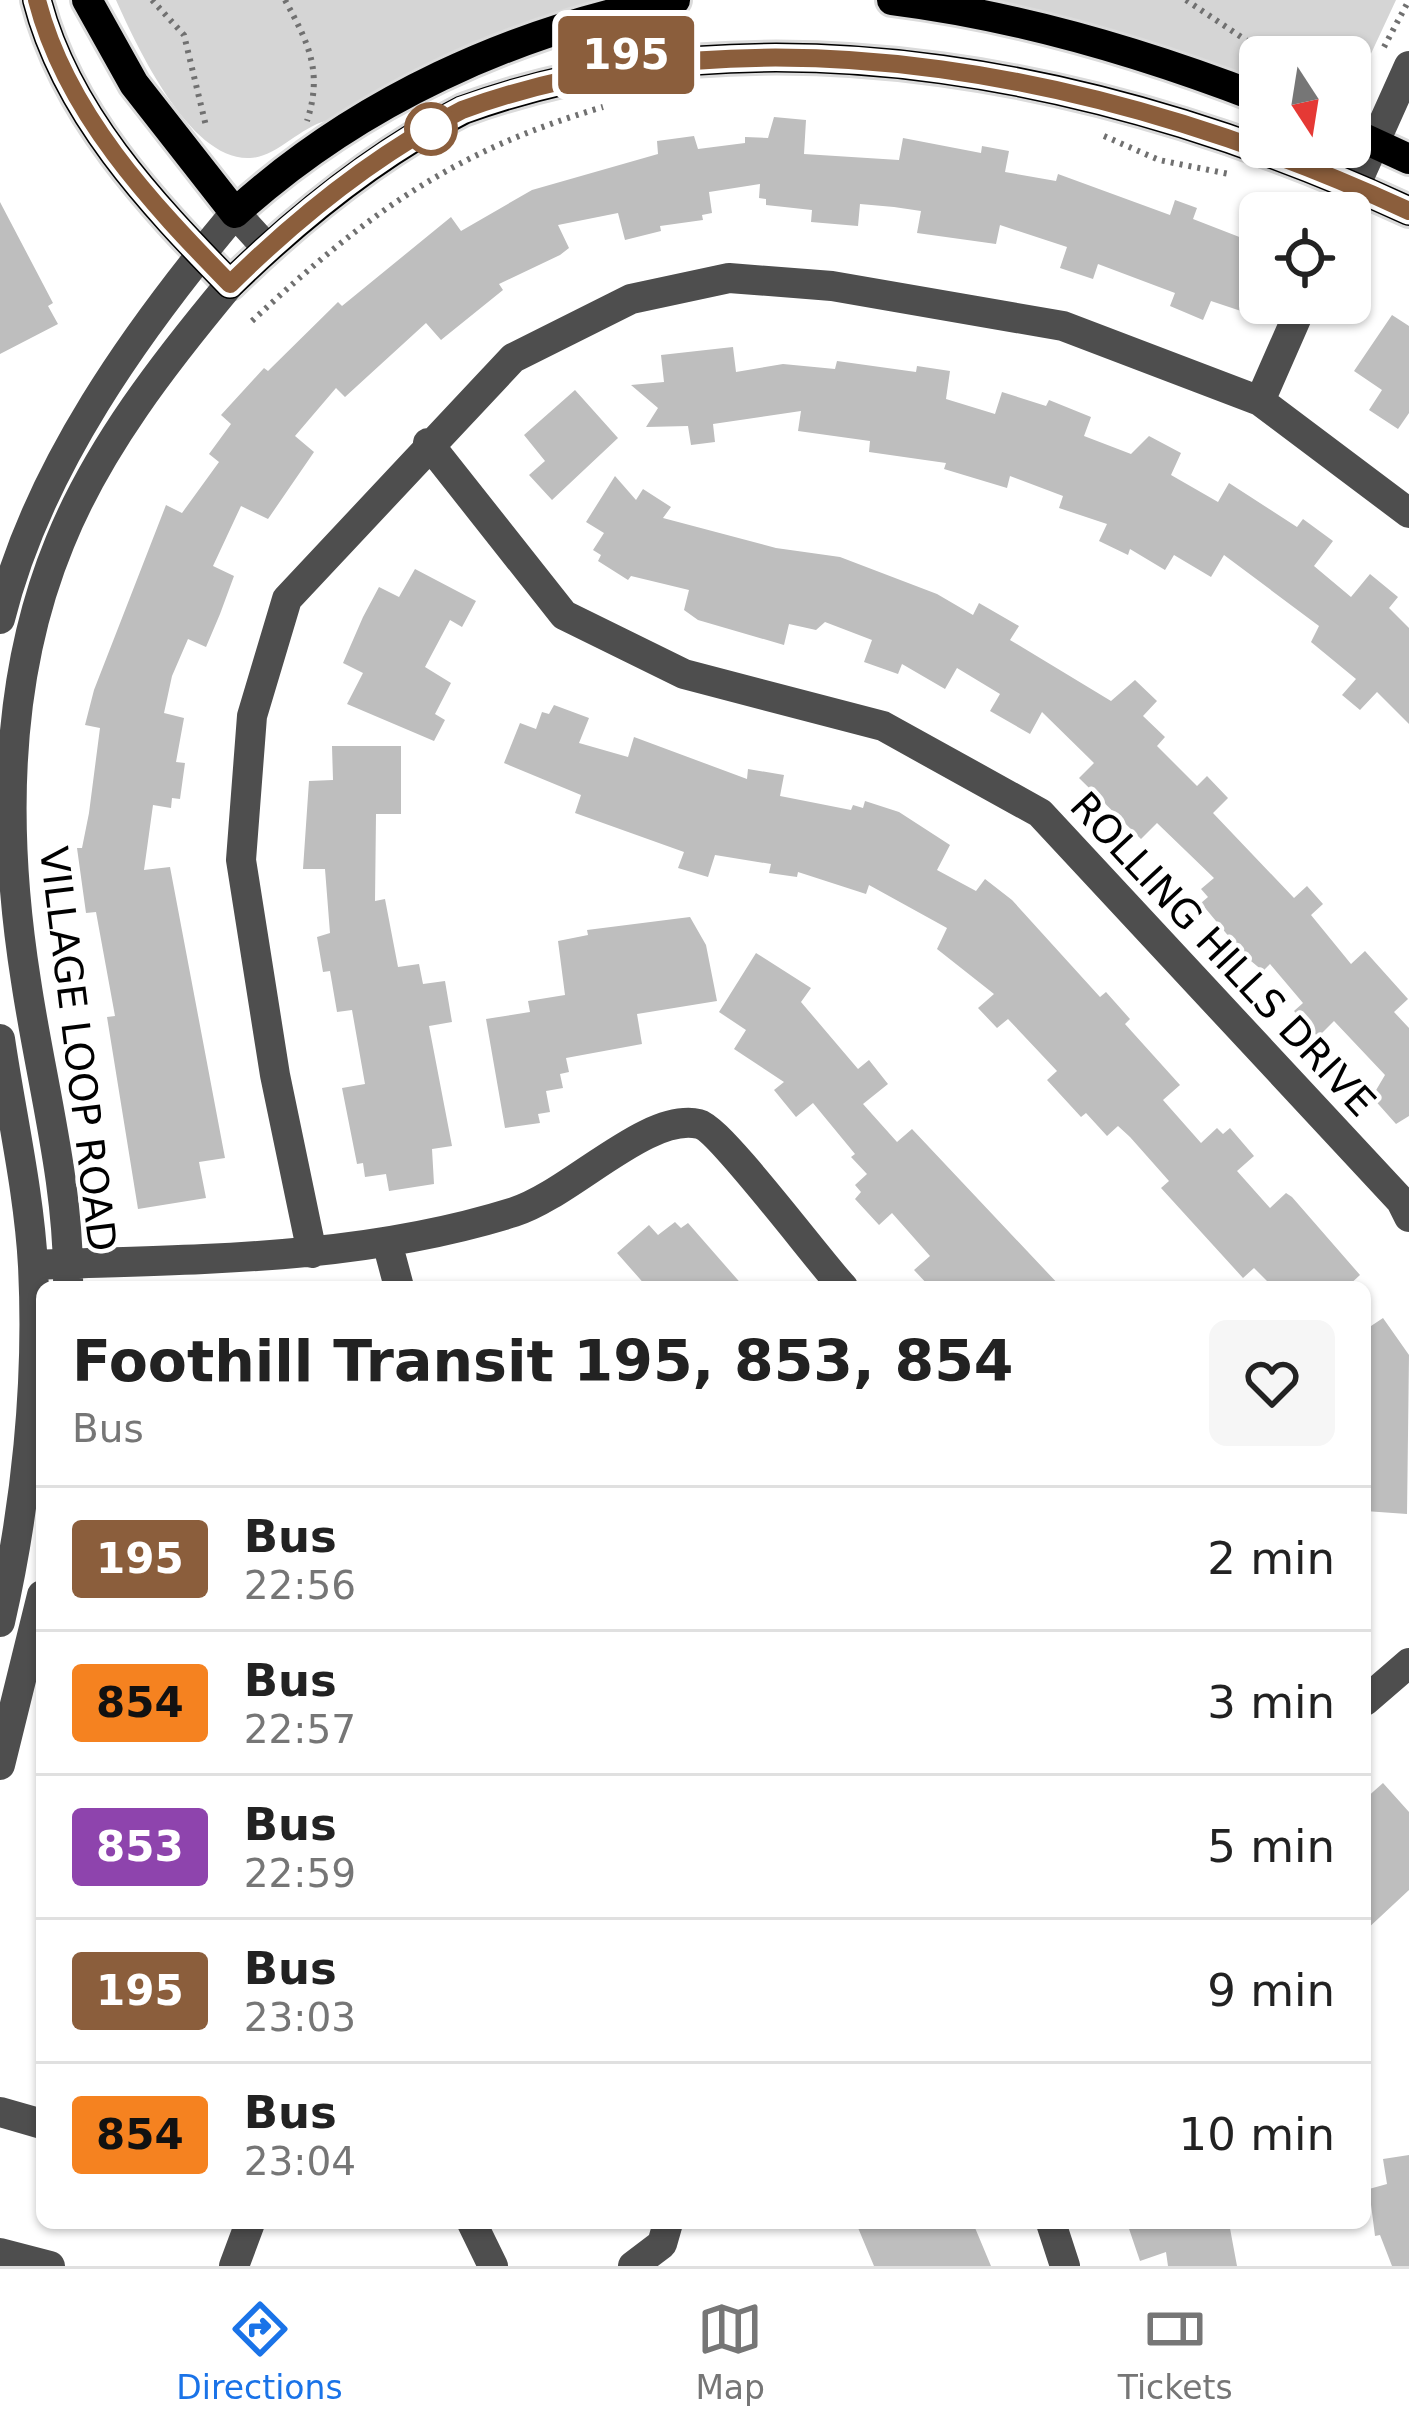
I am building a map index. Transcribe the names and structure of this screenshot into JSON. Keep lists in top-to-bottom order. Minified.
{"streets":{"main road":["VILLAGE LOOP ROAD"],"street":["ROLLING HILLS DRIVE"]},"lines":["bus line 195"],"north":"bottom","page":{"on_map":"195","heading":["Foothill Transit 195, 853, 854","Bus"],"list":[{"mark":"195","name":"Bus","note":"22:56","value":"2 min"},{"mark":"854","name":"Bus","note":"22:57","value":"3 min"},{"mark":"853","name":"Bus","note":"22:59","value":"5 min"},{"mark":"195","name":"Bus","note":"23:03","value":"9 min"},{"mark":"854","name":"Bus","note":"23:04","value":"10 min"}],"tabs":["Directions","Map","Tickets"]}}
